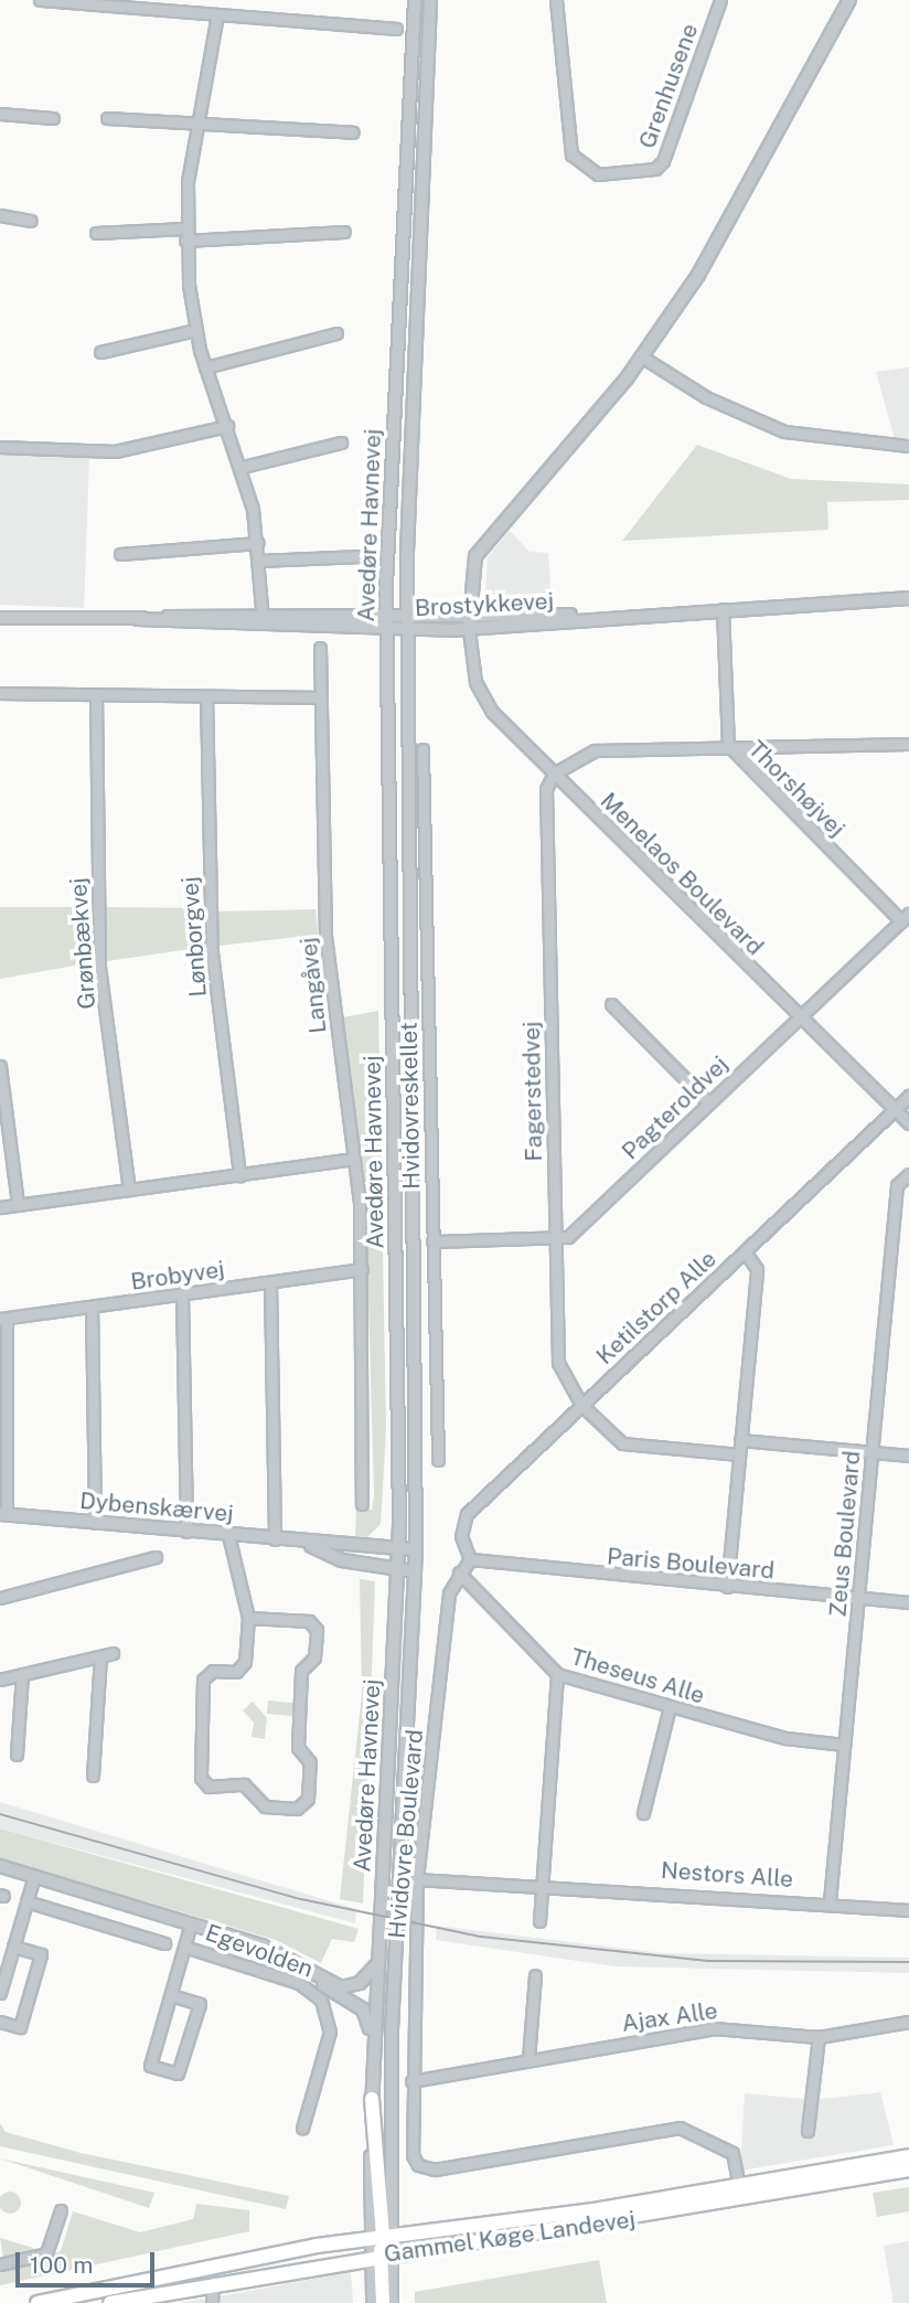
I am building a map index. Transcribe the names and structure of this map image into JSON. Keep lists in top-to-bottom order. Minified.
{"streets":{"main road":["Gammel Køge Landevej"],"street":["Grenhusene","Avedøre Havnevej","Brostykkevej","Thorshøjvej","Menelaos Boulevard","Lønborgvej","Grønbækvej","Langåvej","Fagerstedvej","Hvidovreskellet","Pagteroldvej","Brobyvej","Ketilstorp Alle","Dybenskærvej","Zeus Boulevard","Paris Boulevard","Theseus Alle","Hvidovre Boulevard","Nestors Alle","Egevolden","Ajax Alle"]},"crossings":[["Avedøre Havnevej","Brostykkevej"],["Avedøre Havnevej","Dybenskærvej"],["Avedøre Havnevej","Egevolden"],["Avedøre Havnevej","Gammel Køge Landevej"],["Brostykkevej","Thorshøjvej"],["Brostykkevej","Menelaos Boulevard"],["Thorshøjvej","Pagteroldvej"],["Menelaos Boulevard","Fagerstedvej"],["Menelaos Boulevard","Pagteroldvej"],["Menelaos Boulevard","Ketilstorp Alle"],["Langåvej","Brobyvej"],["Fagerstedvej","Pagteroldvej"],["Fagerstedvej","Ketilstorp Alle"],["Ketilstorp Alle","Paris Boulevard"],["Ketilstorp Alle","Hvidovre Boulevard"],["Zeus Boulevard","Paris Boulevard"],["Zeus Boulevard","Theseus Alle"],["Zeus Boulevard","Nestors Alle"],["Paris Boulevard","Hvidovre Boulevard"],["Theseus Alle","Hvidovre Boulevard"],["Hvidovre Boulevard","Nestors Alle"],["Hvidovre Boulevard","Ajax Alle"],["Hvidovre Boulevard","Gammel Køge Landevej"]],"scale_bar":"100 m"}
